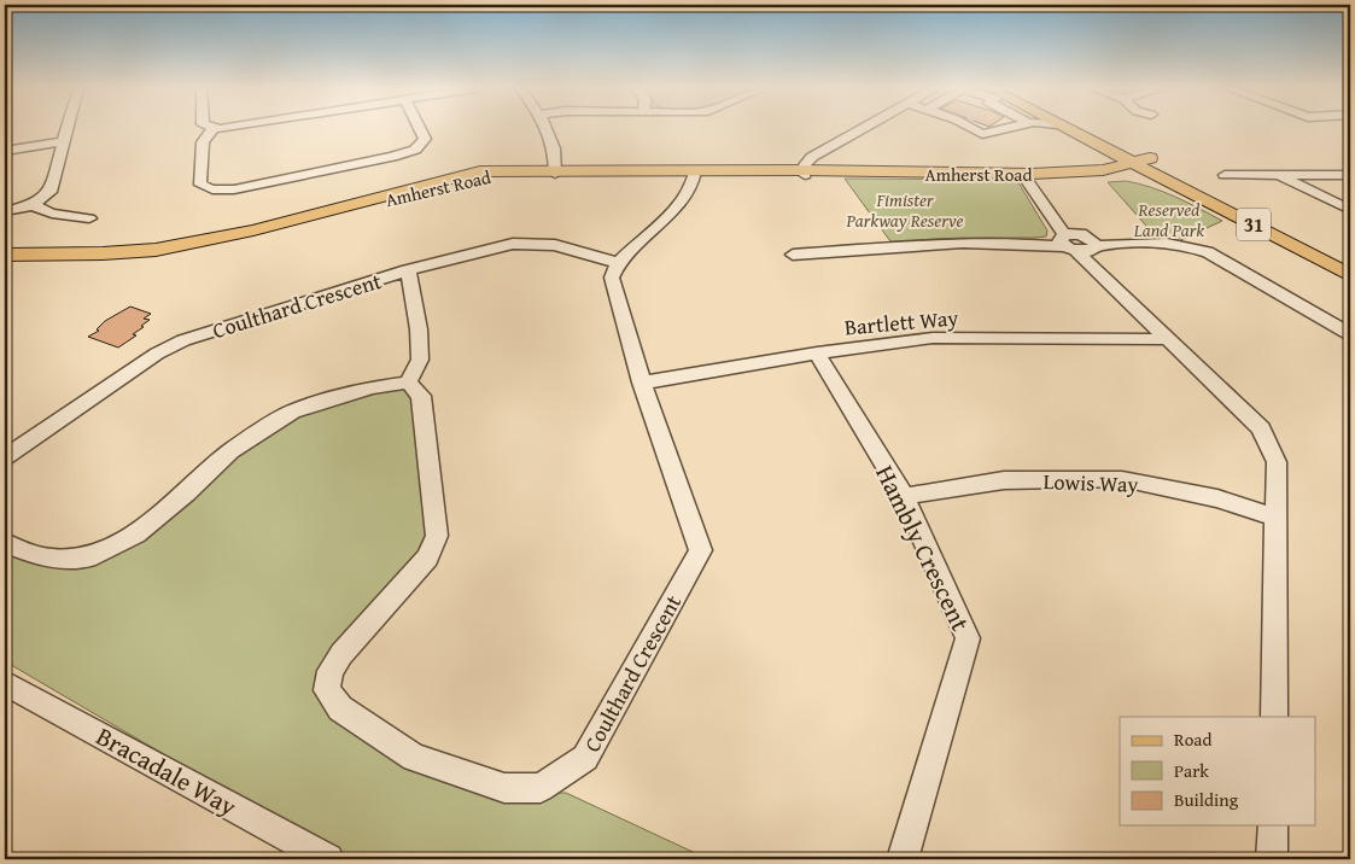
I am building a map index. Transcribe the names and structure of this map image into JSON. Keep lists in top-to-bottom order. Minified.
{"streets":{"main road":["Amherst Road","31"],"street":["Coulthard Crescent","Bartlett Way","Lowis Way","Hambly Crescent","Bracadale Way"]},"crossings":[["Amherst Road","31"],["Coulthard Crescent","Bartlett Way"],["Bartlett Way","Hambly Crescent"],["Lowis Way","Hambly Crescent"]],"parks":["Fimister Parkway Reserve","Reserved Land Park"],"legend":["Road","Park","Building"]}
